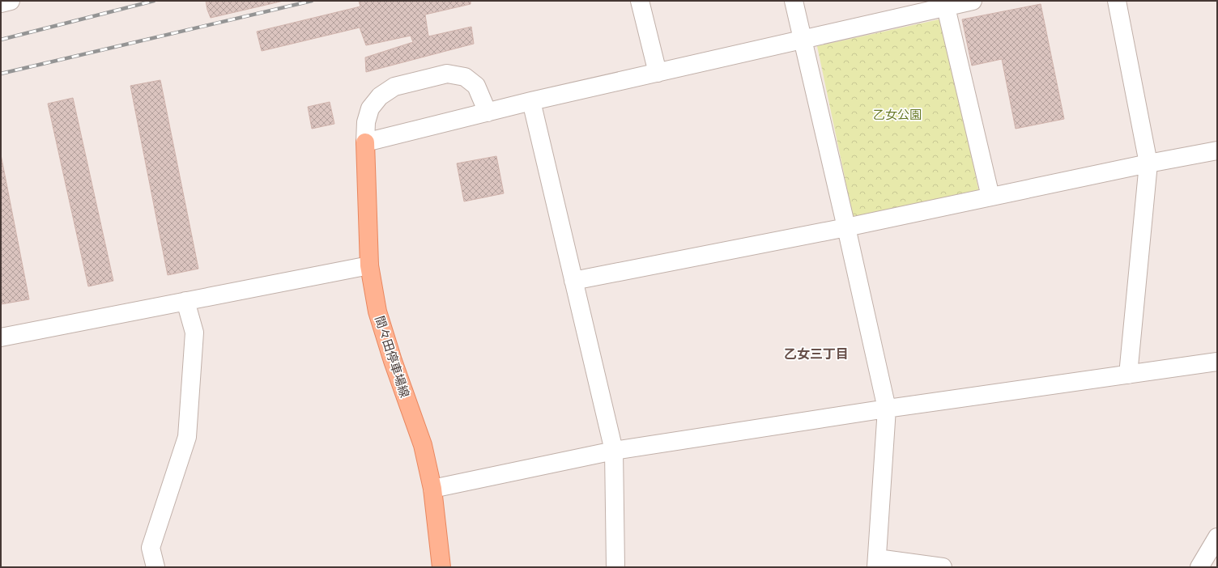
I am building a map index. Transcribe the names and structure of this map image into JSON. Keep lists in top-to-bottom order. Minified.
{"streets":{"main road":["間々田停車場線"]},"districts":["乙女三丁目"],"parks":["乙女公園"]}
